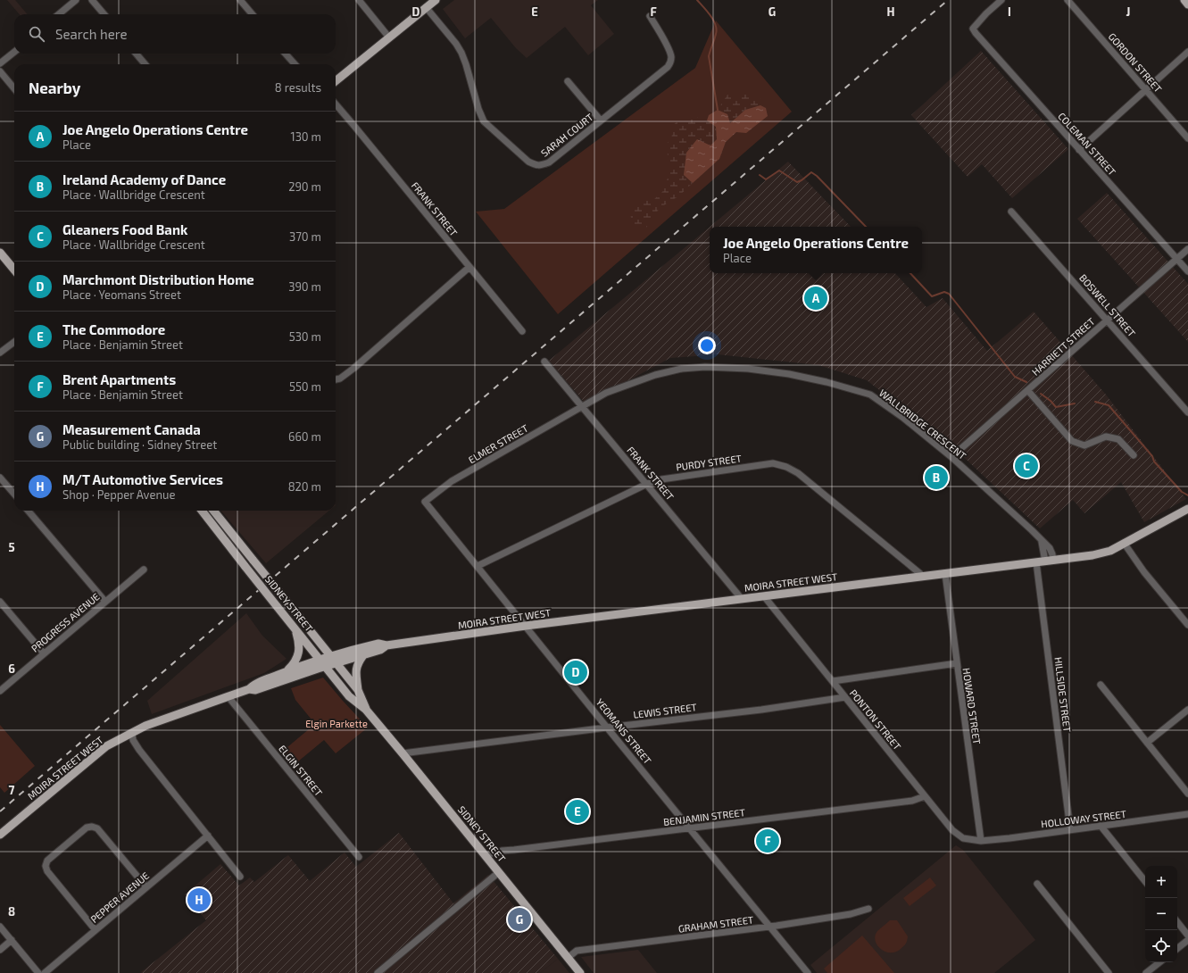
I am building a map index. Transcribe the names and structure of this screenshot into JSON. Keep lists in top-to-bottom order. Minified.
{"streets":{"main road":["MOIRA STREET WEST","SIDNEY STREET"],"street":["GORDON STREET","SARAH COURT","COLEMAN STREET","FRANK STREET","BOSWELL STREET","HARRIETT STREET","WALLBRIDGE CRESCENT","ELMER STREET","PURDY STREET","PROGRESS AVENUE","HILLSIDE STREET","HOWARD STREET","LEWIS STREET","PONTON STREET","YEOMANS STREET","ELGIN STREET","BENJAMIN STREET","HOLLOWAY STREET","PEPPER AVENUE","GRAHAM STREET"]},"crossings":[["COLEMAN STREET","HARRIETT STREET"],["FRANK STREET","WALLBRIDGE CRESCENT"],["FRANK STREET","ELMER STREET"],["FRANK STREET","PURDY STREET"],["FRANK STREET","MOIRA STREET WEST"],["BOSWELL STREET","HARRIETT STREET"],["HARRIETT STREET","WALLBRIDGE CRESCENT"],["WALLBRIDGE CRESCENT","ELMER STREET"],["WALLBRIDGE CRESCENT","MOIRA STREET WEST"],["ELMER STREET","YEOMANS STREET"],["PURDY STREET","MOIRA STREET WEST"],["PURDY STREET","YEOMANS STREET"],["MOIRA STREET WEST","SIDNEY STREET"],["MOIRA STREET WEST","HILLSIDE STREET"],["MOIRA STREET WEST","HOWARD STREET"],["MOIRA STREET WEST","PONTON STREET"],["MOIRA STREET WEST","YEOMANS STREET"],["MOIRA STREET WEST","ELGIN STREET"],["SIDNEY STREET","LEWIS STREET"],["SIDNEY STREET","BENJAMIN STREET"],["SIDNEY STREET","GRAHAM STREET"],["HILLSIDE STREET","HOLLOWAY STREET"],["HOWARD STREET","PONTON STREET"],["HOWARD STREET","HOLLOWAY STREET"],["LEWIS STREET","PONTON STREET"],["LEWIS STREET","YEOMANS STREET"],["PONTON STREET","BENJAMIN STREET"],["PONTON STREET","HOLLOWAY STREET"],["YEOMANS STREET","BENJAMIN STREET"],["YEOMANS STREET","GRAHAM STREET"]],"parks":["Elgin Parkette"],"page":{"search":"Search here","heading":["Nearby","8 results"],"list":[{"mark":"A","name":"Joe Angelo Operations Centre","note":"Place","value":"130 m"},{"mark":"B","name":"Ireland Academy of Dance","note":"Place · Wallbridge Crescent","value":"290 m"},{"mark":"C","name":"Gleaners Food Bank","note":"Place · Wallbridge Crescent","value":"370 m"},{"mark":"D","name":"Marchmont Distribution Home","note":"Place · Yeomans Street","value":"390 m"},{"mark":"E","name":"The Commodore","note":"Place · Benjamin Street","value":"530 m"},{"mark":"F","name":"Brent Apartments","note":"Place · Benjamin Street","value":"550 m"},{"mark":"G","name":"Measurement Canada","note":"Public building · Sidney Street","value":"660 m"},{"mark":"H","name":"M/T Automotive Services","note":"Shop · Pepper Avenue","value":"820 m"}],"popup":["Joe Angelo Operations Centre","Place"],"pins":["A","C","B","D","E","F","H","G"],"map_buttons":["+","−"]},"grid":{"columns":["D","E","F","G","H","I","J"],"rows":["5","6","7","8"]}}
